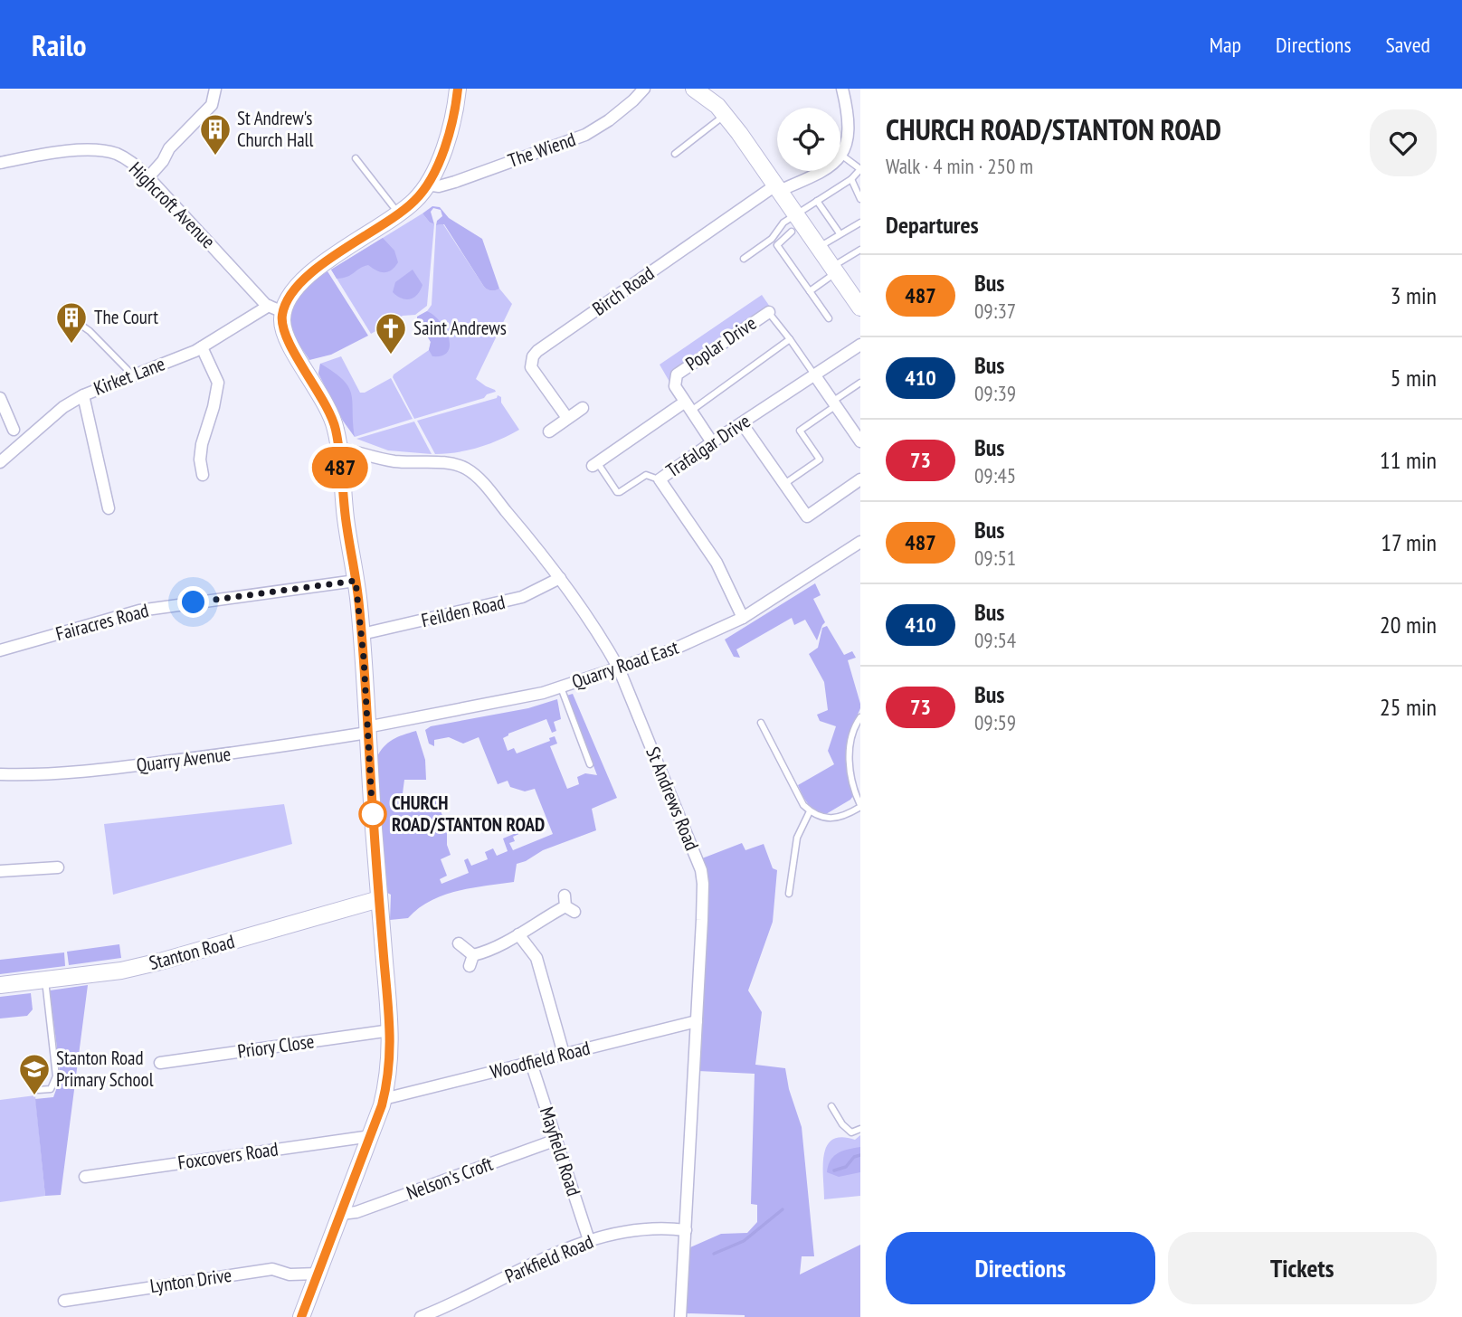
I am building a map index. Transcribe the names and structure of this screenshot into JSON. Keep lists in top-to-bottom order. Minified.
{"streets":{"main road":["Stanton Road"],"street":["The Wiend","Highcroft Avenue","Birch Road","Poplar Drive","Kirket Lane","Trafalgar Drive","Feilden Road","Fairacres Road","Quarry Road East","Quarry Avenue","St Andrews Road","Priory Close","Woodfield Road","Mayfield Road","Foxcovers Road","Nelson's Croft","Parkfield Road","Lynton Drive"]},"crossings":[["Highcroft Avenue","Kirket Lane"],["Poplar Drive","Trafalgar Drive"],["Trafalgar Drive","Quarry Road East"],["Feilden Road","St Andrews Road"],["Quarry Road East","Quarry Avenue"],["Quarry Road East","St Andrews Road"],["St Andrews Road","Woodfield Road"],["St Andrews Road","Parkfield Road"],["Woodfield Road","Mayfield Road"],["Mayfield Road","Nelson's Croft"],["Mayfield Road","Parkfield Road"]],"places":{"building":["St Andrew's Church Hall","The Court"],"church":["Saint Andrews"],"other":["CHURCH ROAD/STANTON ROAD"],"school or university":["Stanton Road Primary School"]},"lines":["bus line 487"],"page":{"header":"Railo","nav":["Map","Directions","Saved"],"on_map":"487","heading":[["CHURCH ROAD/STANTON ROAD","Walk · 4 min · 250 m"],"Departures"],"list":[{"mark":"487","name":"Bus","note":"09:37","value":"3 min"},{"mark":"410","name":"Bus","note":"09:39","value":"5 min"},{"mark":"73","name":"Bus","note":"09:45","value":"11 min"},{"mark":"487","name":"Bus","note":"09:51","value":"17 min"},{"mark":"410","name":"Bus","note":"09:54","value":"20 min"},{"mark":"73","name":"Bus","note":"09:59","value":"25 min"}],"buttons":["Directions","Tickets"]}}
